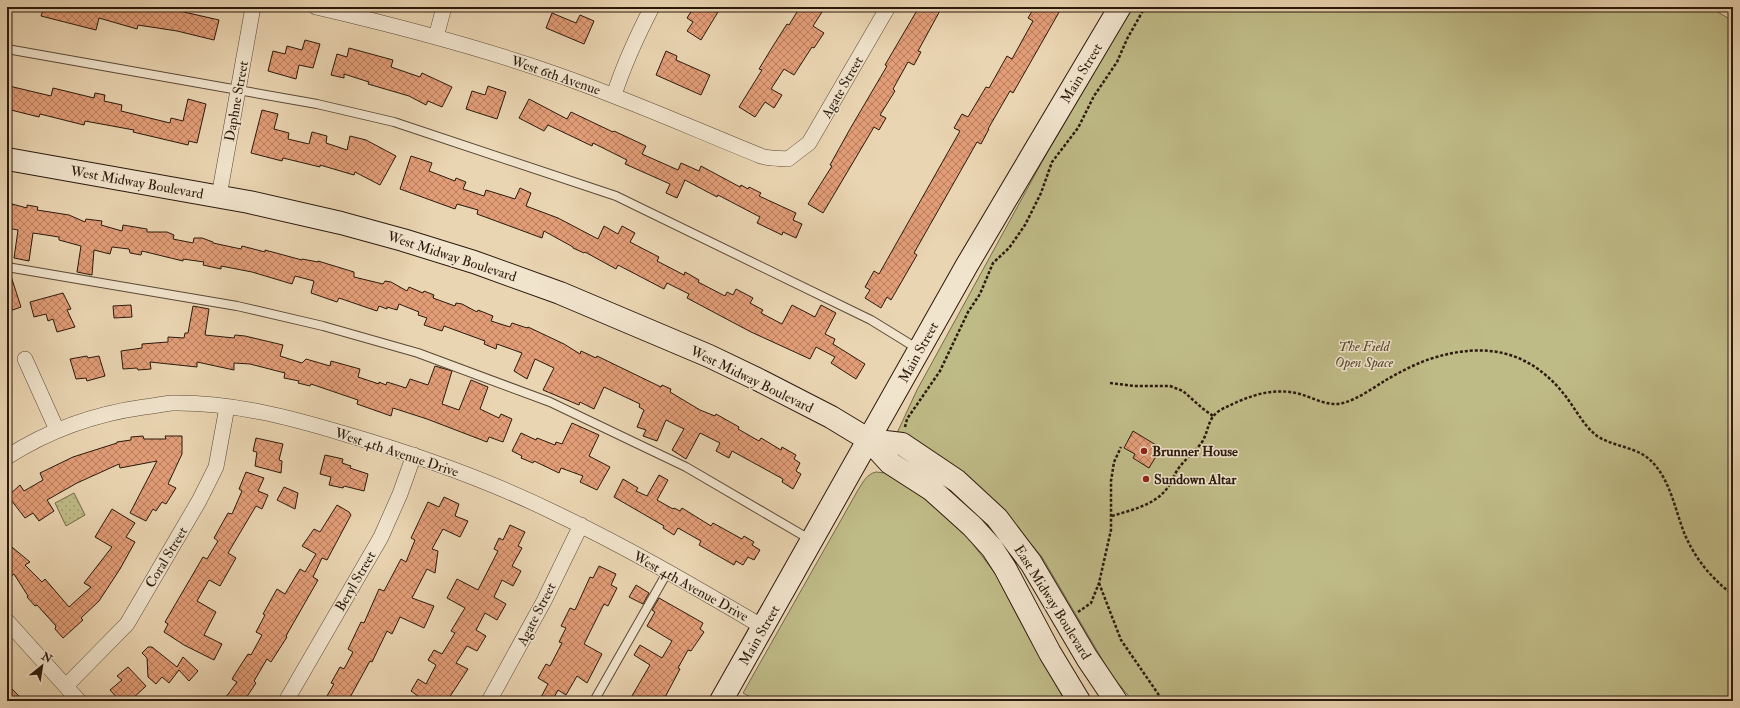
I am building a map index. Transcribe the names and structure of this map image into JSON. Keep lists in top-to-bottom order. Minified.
{"streets":{"main road":["Main Street","West Midway Boulevard","East Midway Boulevard"],"street":["West 6th Avenue","Agate Street","Daphne Street","West 4th Avenue Drive","Coral Street","Beryl Street"]},"crossings":[["Main Street","West Midway Boulevard"],["Main Street","West 4th Avenue Drive"],["Main Street","East Midway Boulevard"],["West 6th Avenue","Agate Street"],["Agate Street","West 4th Avenue Drive"],["Daphne Street","West Midway Boulevard"],["West Midway Boulevard","East Midway Boulevard"],["West 4th Avenue Drive","Coral Street"],["West 4th Avenue Drive","Beryl Street"]],"parks":["The Field Open Space"],"places":["Brunner House","Sundown Altar"],"north":"top right"}
